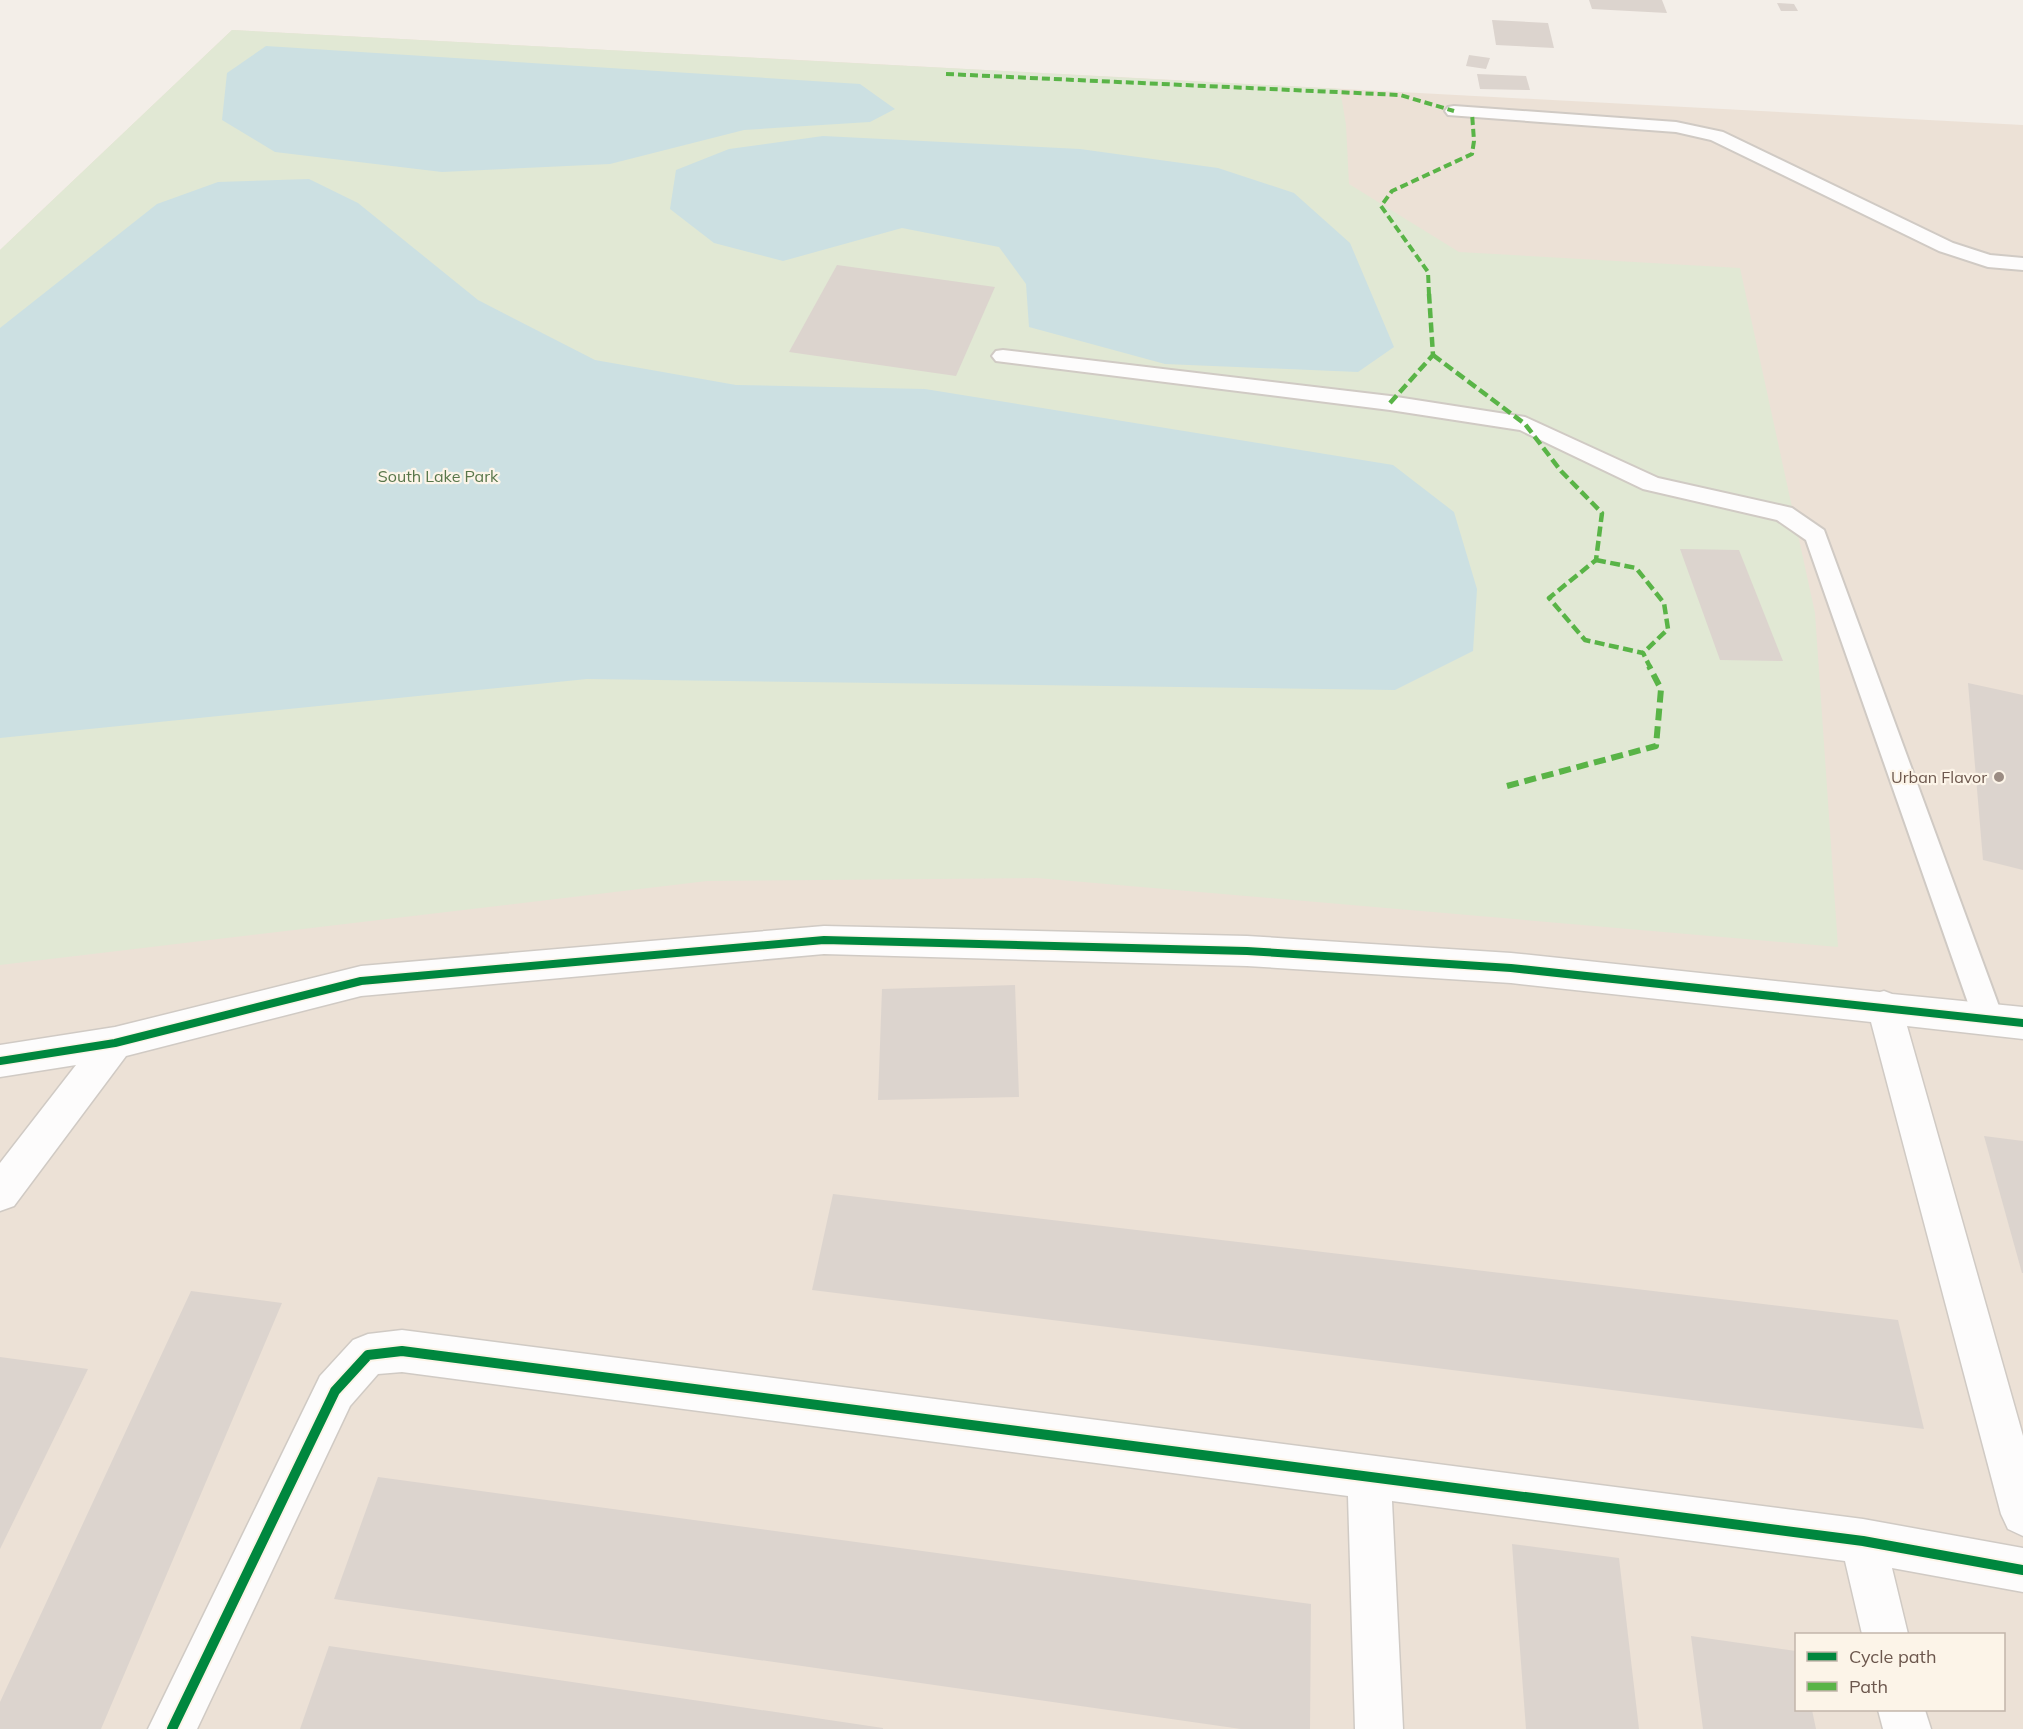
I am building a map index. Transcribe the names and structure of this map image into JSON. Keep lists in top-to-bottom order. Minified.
{"parks":["South Lake Park"],"places":["Urban Flavor"],"legend":["Cycle path","Path"]}
